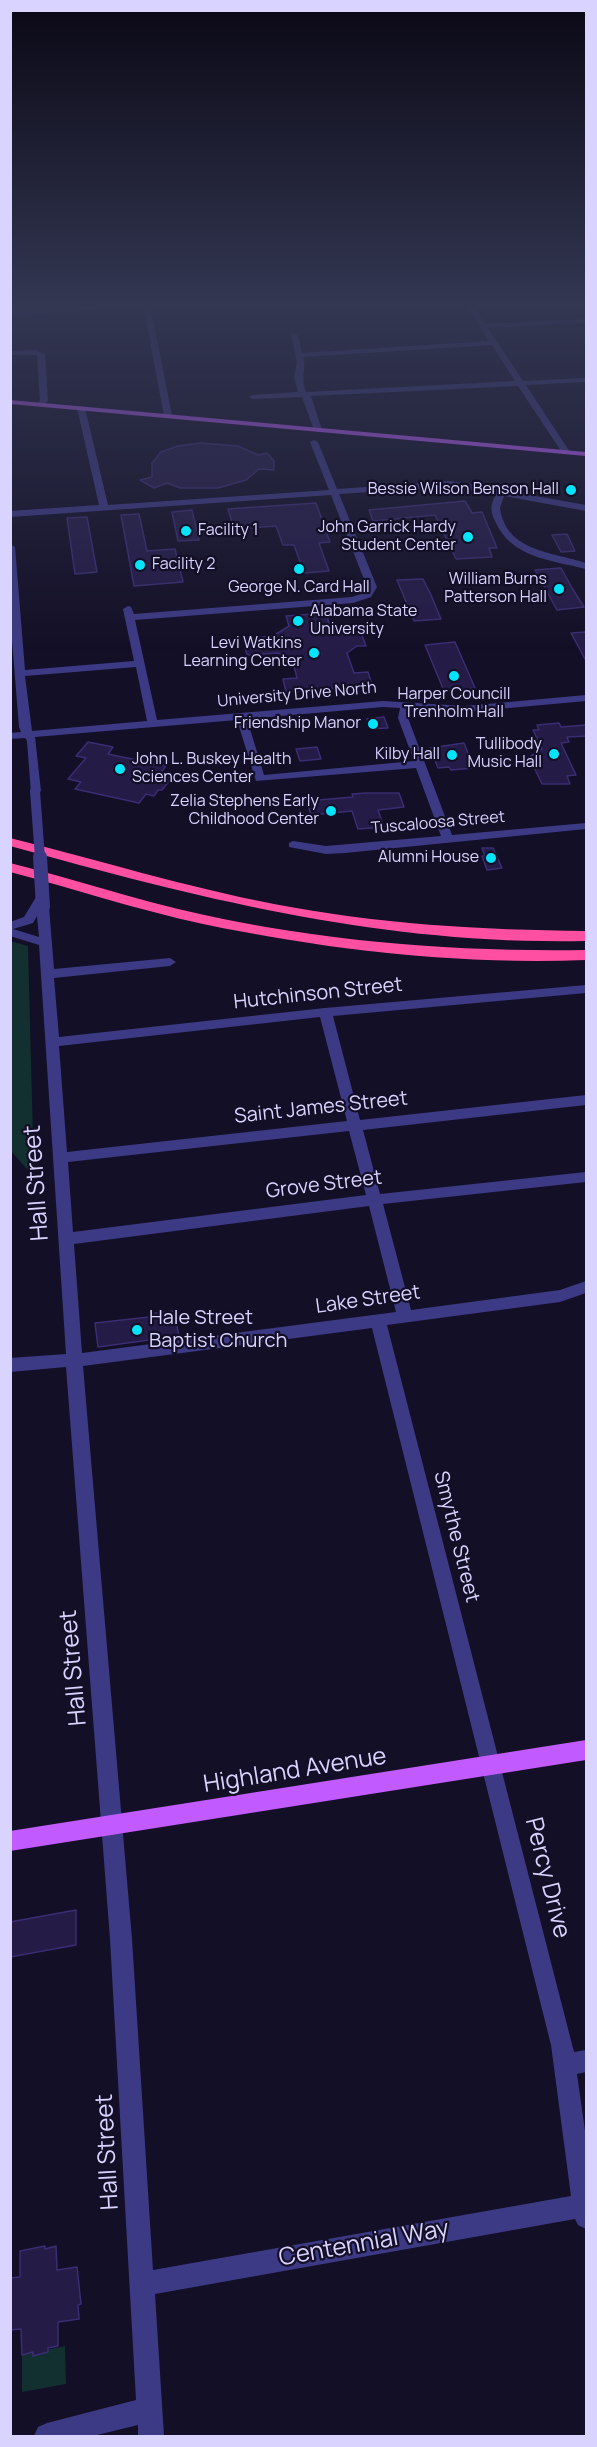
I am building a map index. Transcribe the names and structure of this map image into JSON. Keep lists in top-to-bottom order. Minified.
{"streets":{"main road":["Highland Avenue"],"street":["University Drive North","Tuscaloosa Street","Hutchinson Street","Saint James Street","Hall Street","Grove Street","Lake Street","Smythe Street","Percy Drive","Centennial Way"]},"crossings":[["University Drive North","Hall Street"],["Hutchinson Street","Hall Street"],["Saint James Street","Hall Street"],["Hall Street","Grove Street"],["Hall Street","Lake Street"],["Hall Street","Highland Avenue"],["Hall Street","Centennial Way"],["Lake Street","Smythe Street"],["Smythe Street","Highland Avenue"],["Smythe Street","Percy Drive"],["Highland Avenue","Percy Drive"],["Percy Drive","Centennial Way"]],"places":["Bessie Wilson Benson Hall","Facility 1","John Garrick Hardy Student Center","Facility 2","George N. Card Hall","William Burns Patterson Hall","Alabama State University","Levi Watkins Learning Center","Harper Councill Trenholm Hall","Friendship Manor","Tullibody Music Hall","Kilby Hall","John L. Buskey Health Sciences Center","Zelia Stephens Early Childhood Center","Alumni House","Hale Street Baptist Church"]}
